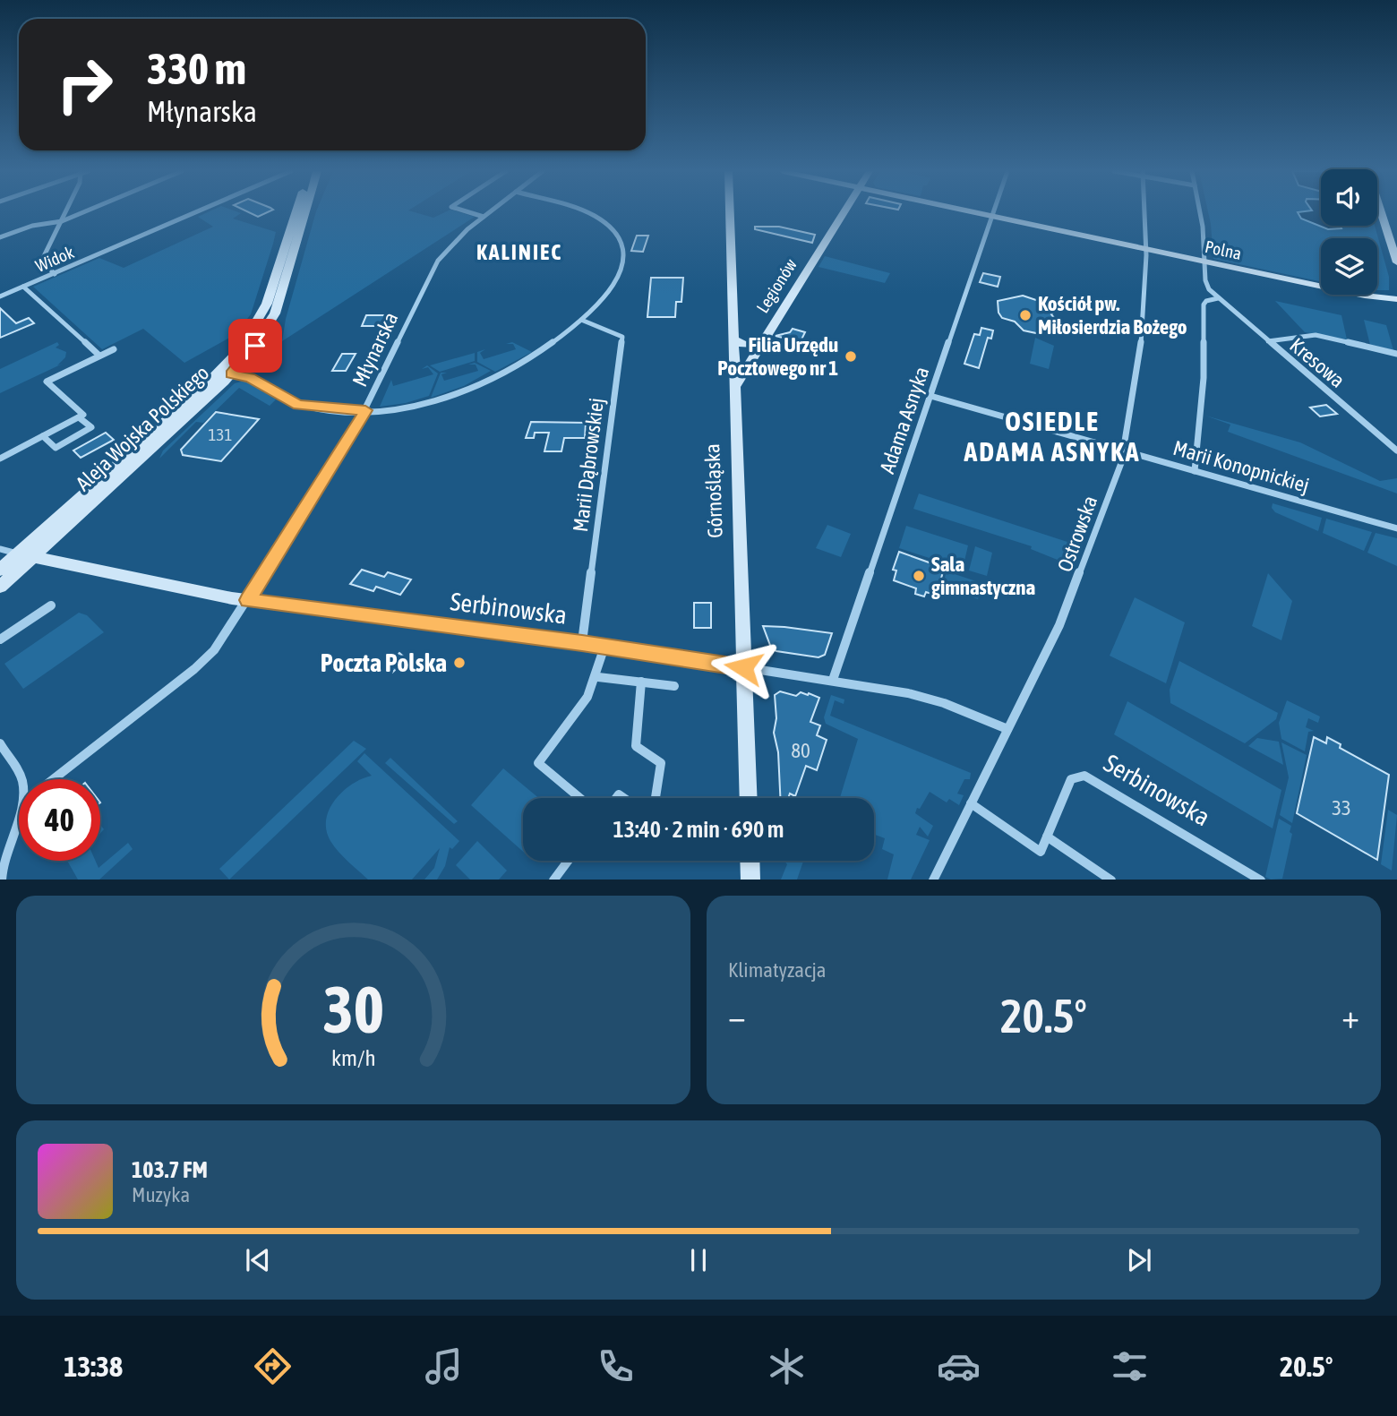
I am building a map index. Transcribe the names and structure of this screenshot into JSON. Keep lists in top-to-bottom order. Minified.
{"streets":{"street":["Polna","Widok","Legionów","Młynarska","Kresowa","Adama Asnyka","Aleja Wojska Polskiego","Marii Dąbrowskiej","Marii Konopnickiej","Górnośląska","Ostrowska","Serbinowska"]},"crossings":[["Polna","Adama Asnyka"],["Polna","Ostrowska"],["Legionów","Górnośląska"],["Młynarska","Serbinowska"],["Adama Asnyka","Marii Konopnickiej"],["Adama Asnyka","Serbinowska"],["Aleja Wojska Polskiego","Serbinowska"],["Marii Dąbrowskiej","Serbinowska"],["Marii Konopnickiej","Ostrowska"],["Górnośląska","Serbinowska"],["Ostrowska","Serbinowska"]],"districts":["KALINIEC","OSIEDLE ADAMA ASNYKA"],"places":["Kościół pw. Miłosierdzia Bożego","Filia Urzędu Pocztowego nr 1","Sala gimnastyczna","Poczta Polska"],"house_numbers":["131","80","33"],"page":{"turn":["330 m","Młynarska"],"limit":"40","trip":"13:40 · 2 min · 690 m","tile":"Klimatyzacja","heat":["−","20.5°","+"],"song":["103.7 FM","Muzyka"],"tabs":["13:38","20.5°"],"gauge":["30","km/h"]}}
